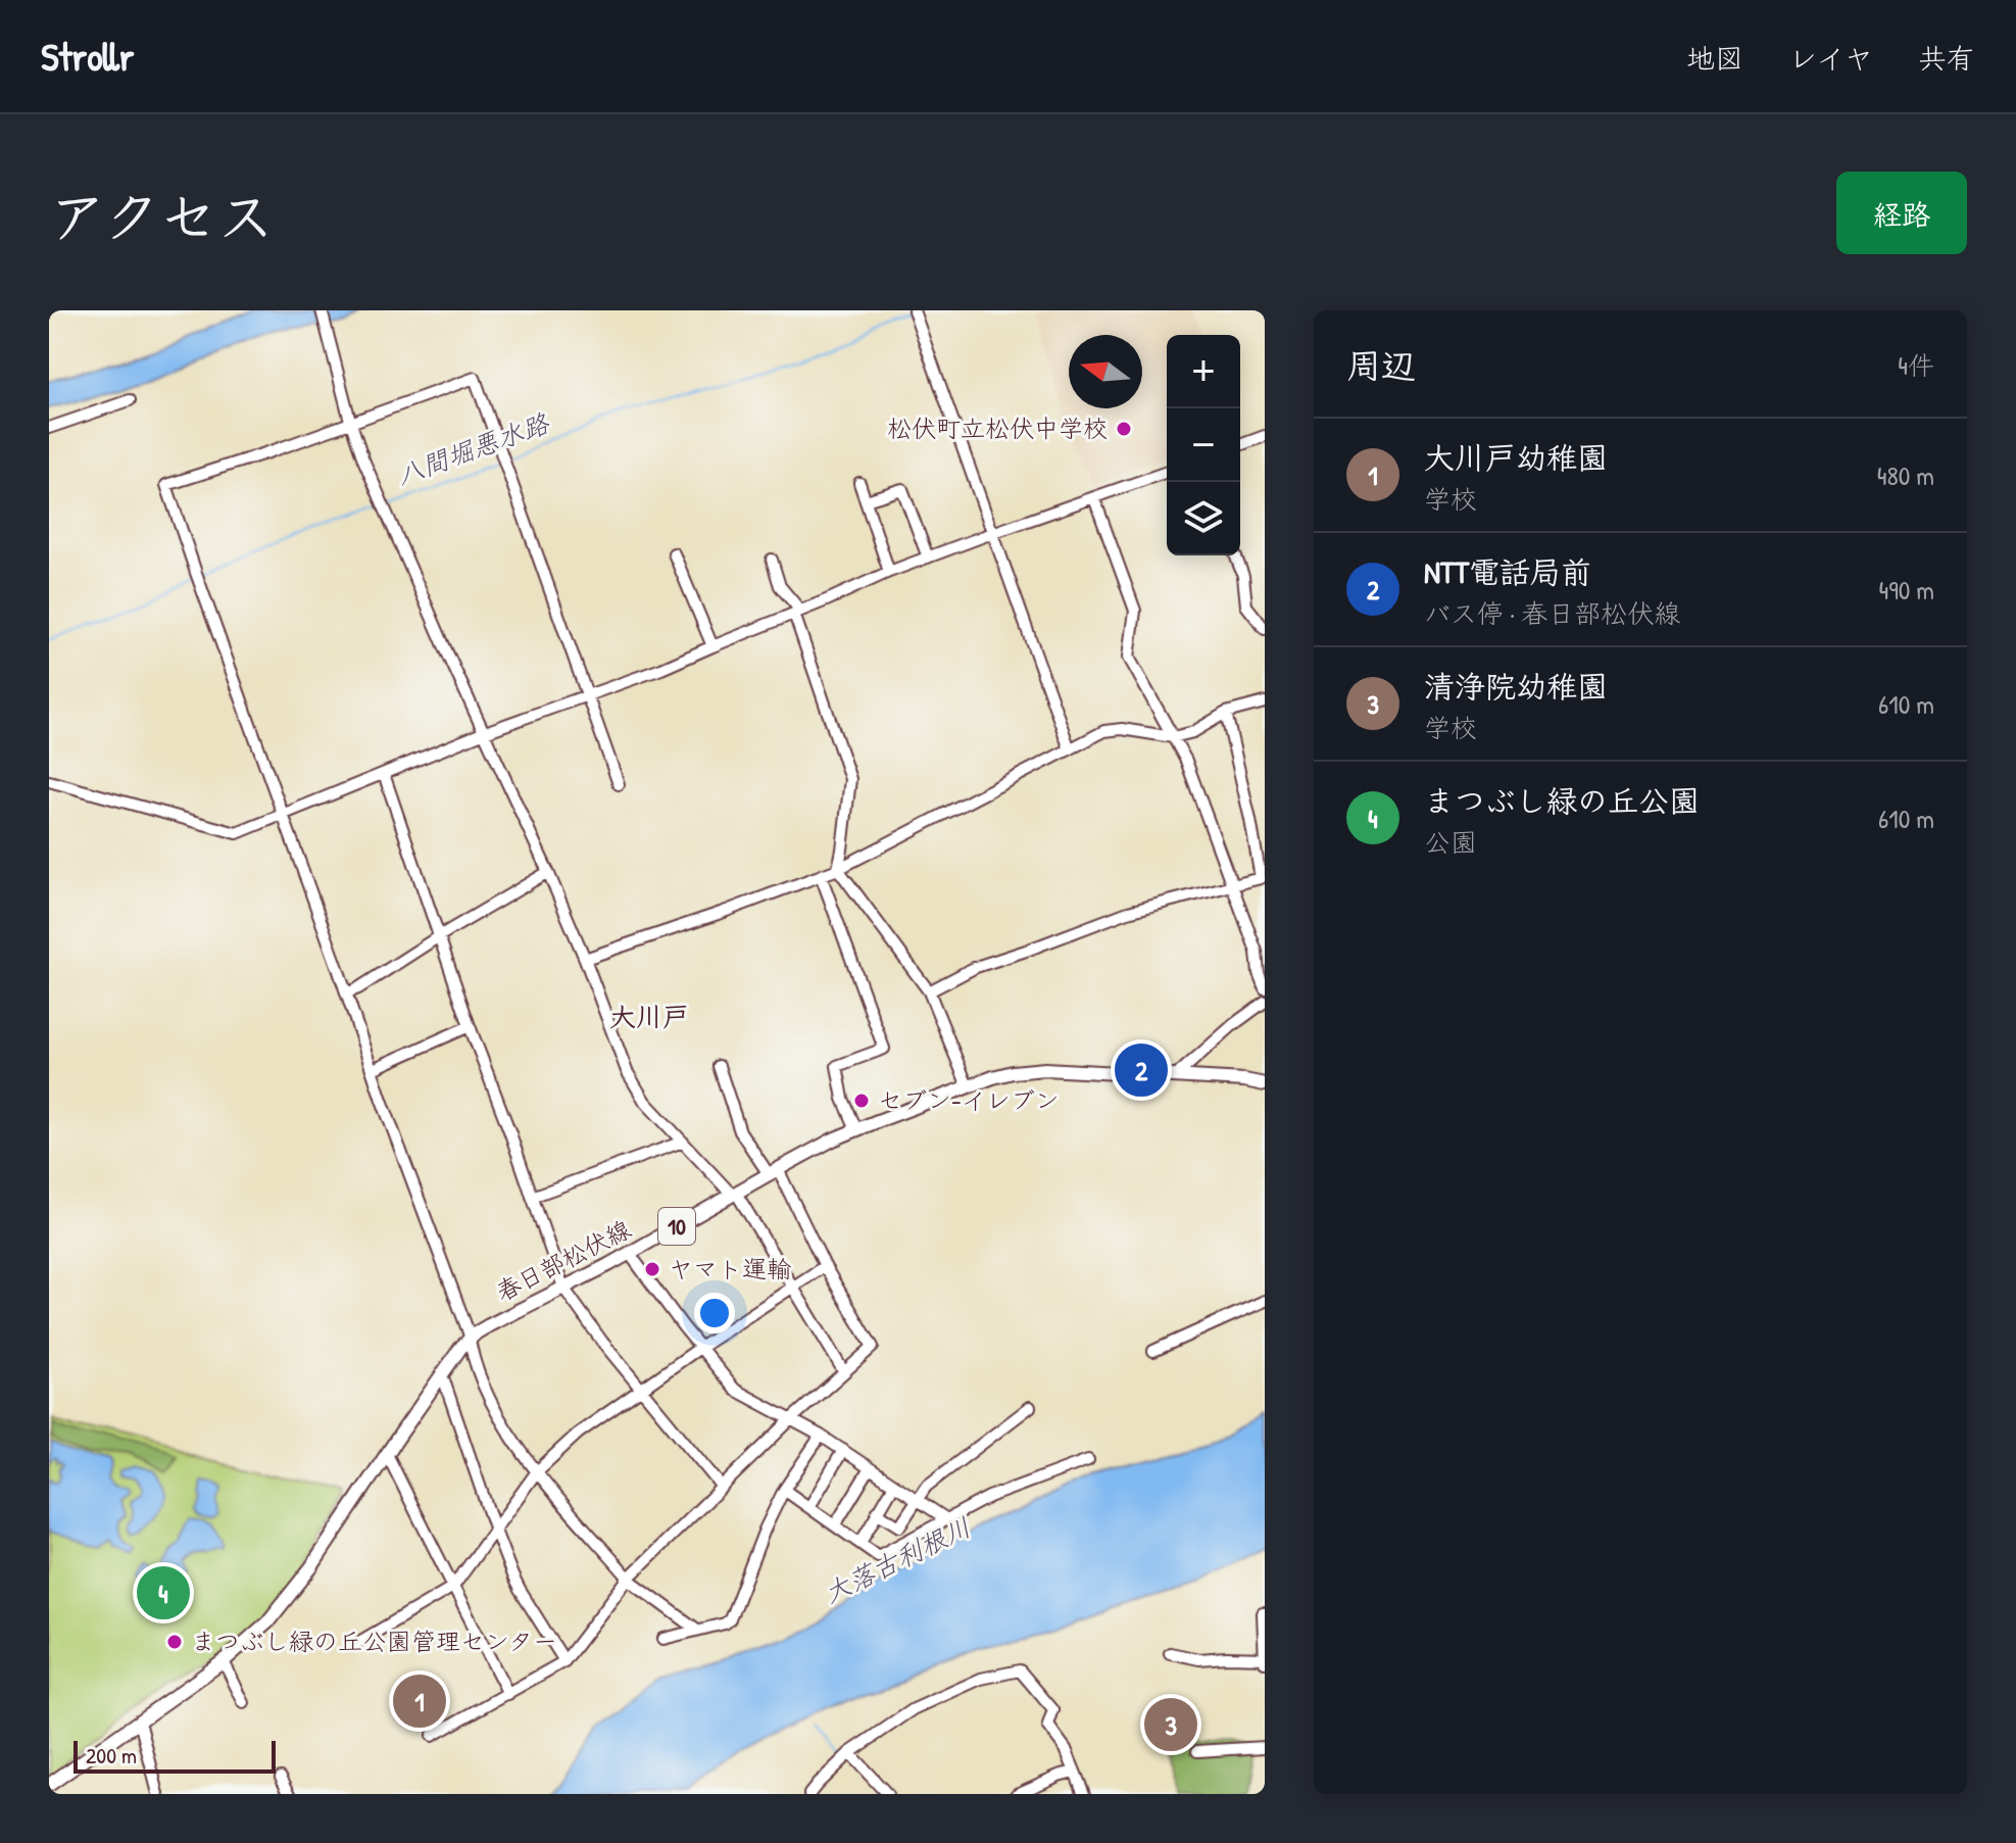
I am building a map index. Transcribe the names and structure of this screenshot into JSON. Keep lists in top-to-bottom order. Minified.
{"streets":{"main road":["10","春日部松伏線"]},"districts":["大川戸"],"water":["八間堀悪水路","大落古利根川"],"places":["松伏町立松伏中学校","セブン-イレブン","ヤマト運輸","まつぶし緑の丘公園管理センター"],"scale_bar":"200 m","north":"left","page":{"header":"Strollr","nav":["地図","レイヤ","共有"],"title":"アクセス","buttons":"経路","heading":["周辺","4件"],"map_buttons":["+","−"],"list":[{"mark":"1","name":"大川戸幼稚園","note":"学校","value":"480 m"},{"mark":"2","name":"NTT電話局前","note":"バス停 · 春日部松伏線","value":"490 m"},{"mark":"3","name":"清浄院幼稚園","note":"学校","value":"610 m"},{"mark":"4","name":"まつぶし緑の丘公園","note":"公園","value":"610 m"}],"pins":["2","4","1","3"],"scale":"200 m"}}
